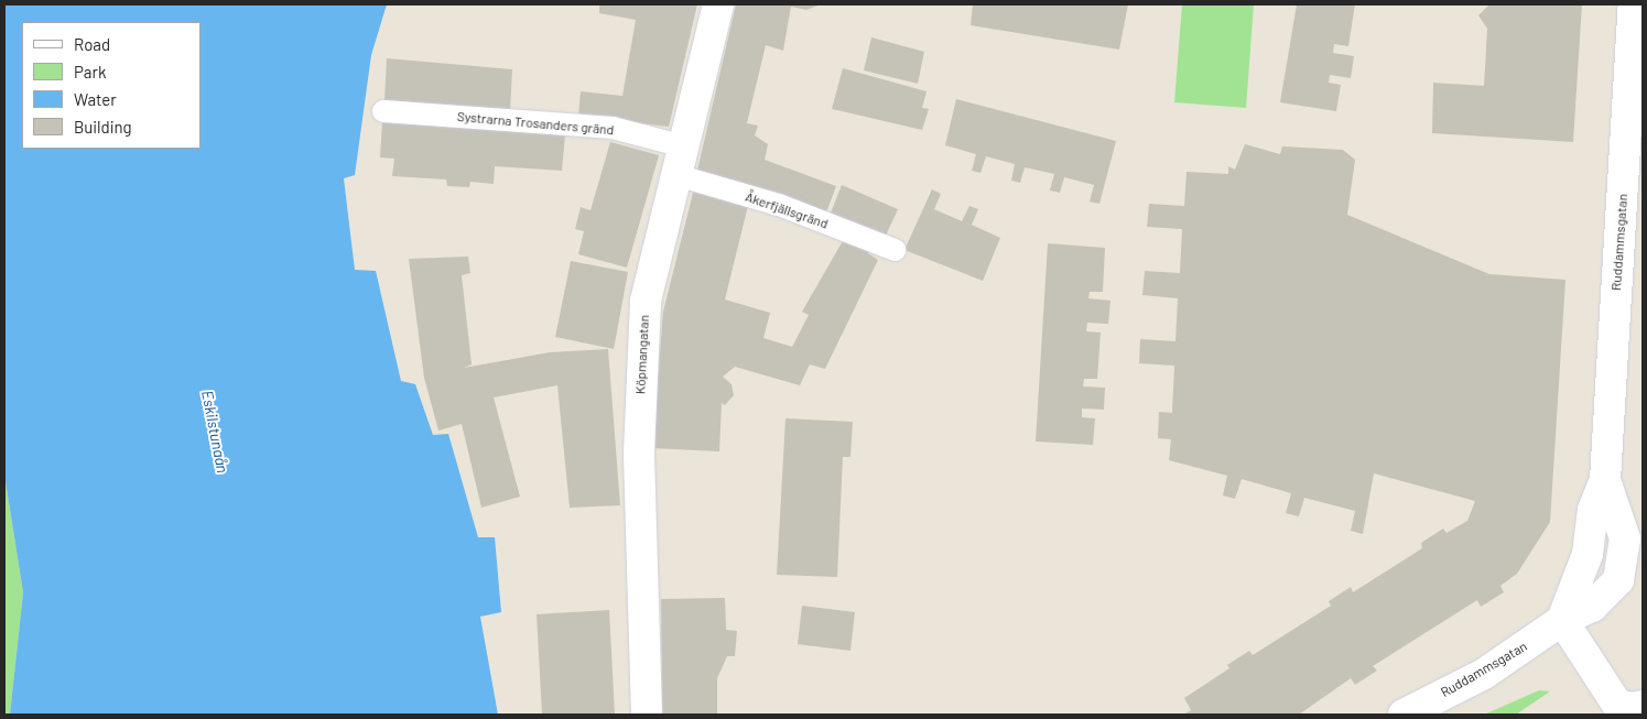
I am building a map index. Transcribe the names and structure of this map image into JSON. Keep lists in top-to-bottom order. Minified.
{"streets":{"street":["Ruddammsgatan","Köpmangatan"],"lane":["Systrarna Trosanders gränd","Åkerfjällsgränd"]},"crossings":[["Systrarna Trosanders gränd","Köpmangatan"],["Åkerfjällsgränd","Köpmangatan"]],"water":["Eskilstunaån"],"legend":["Road","Park","Water","Building"]}
